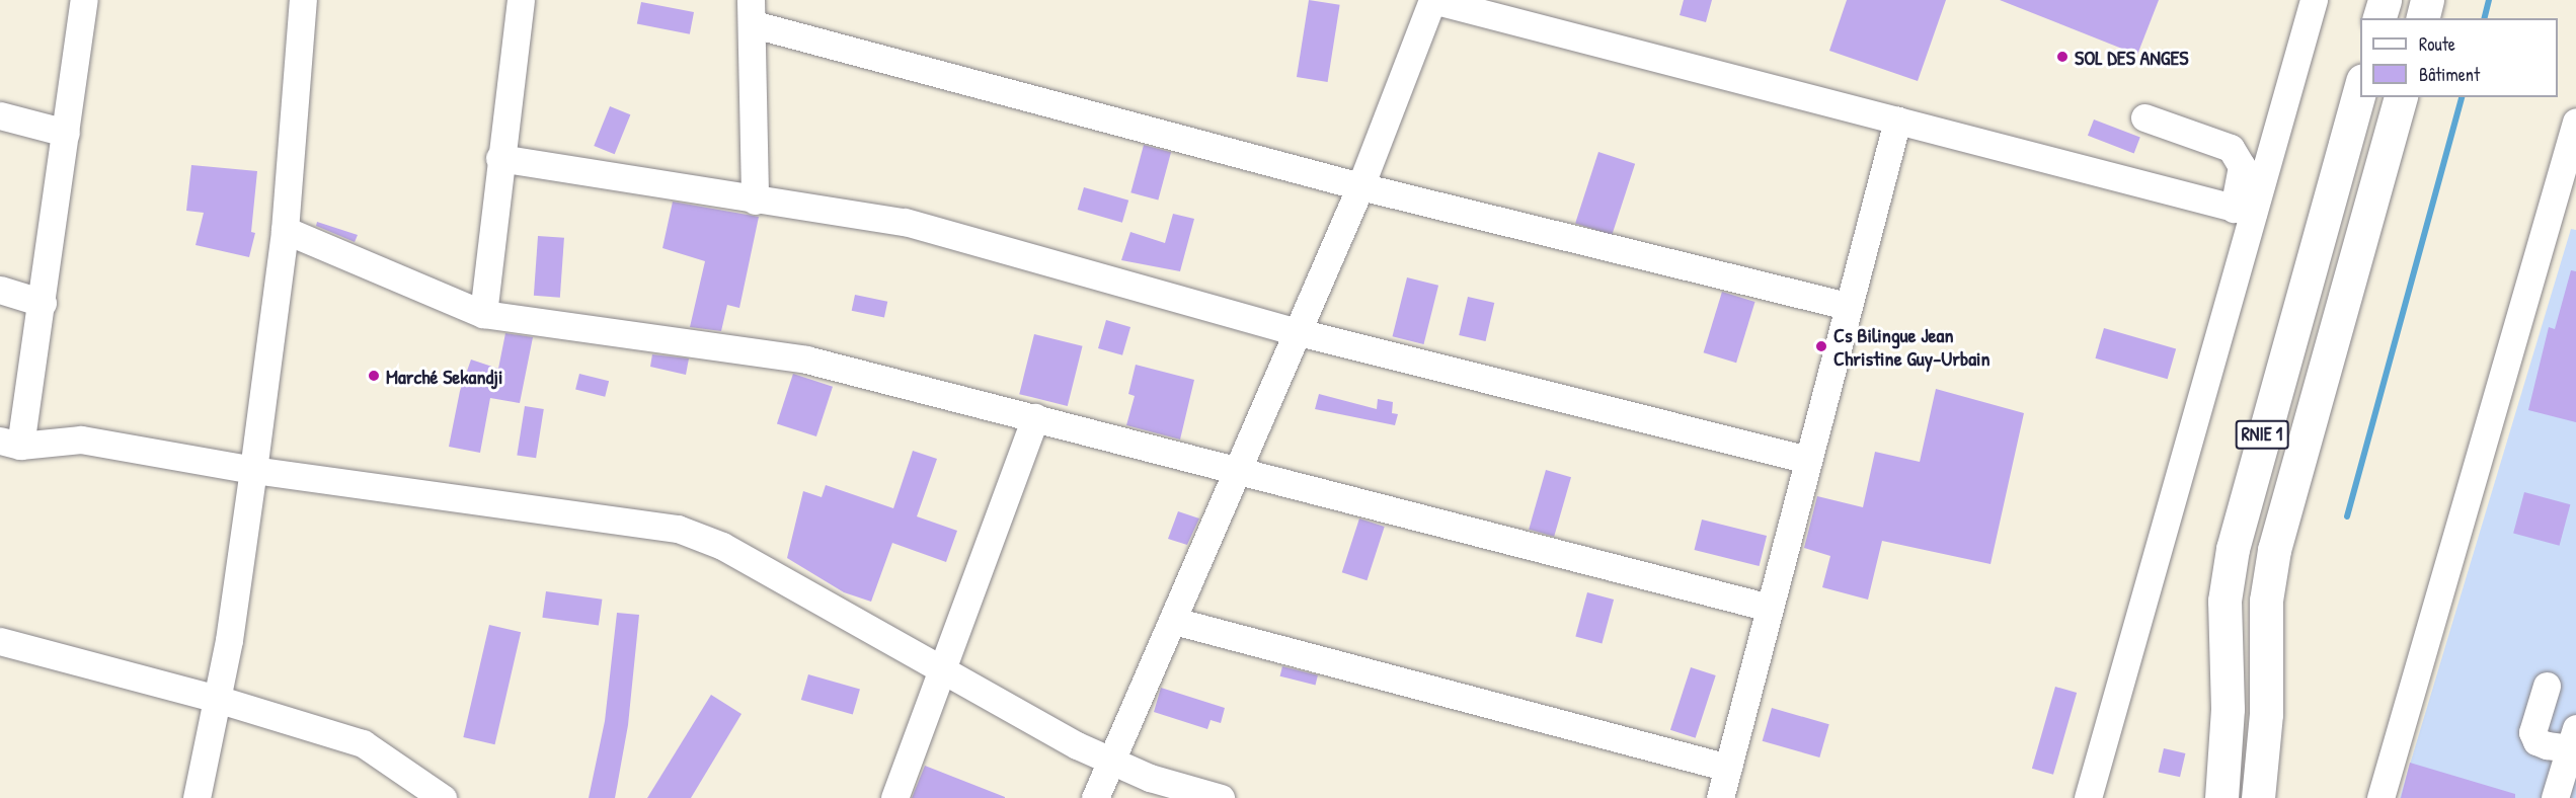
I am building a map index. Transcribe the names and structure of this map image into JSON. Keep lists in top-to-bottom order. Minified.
{"streets":{"highway":["RNIE 1"]},"places":["SOL DES ANGES","Cs Bilingue Jean Christine Guy-Urbain","Marché Sekandji"],"legend":["Route","Bâtiment"]}
